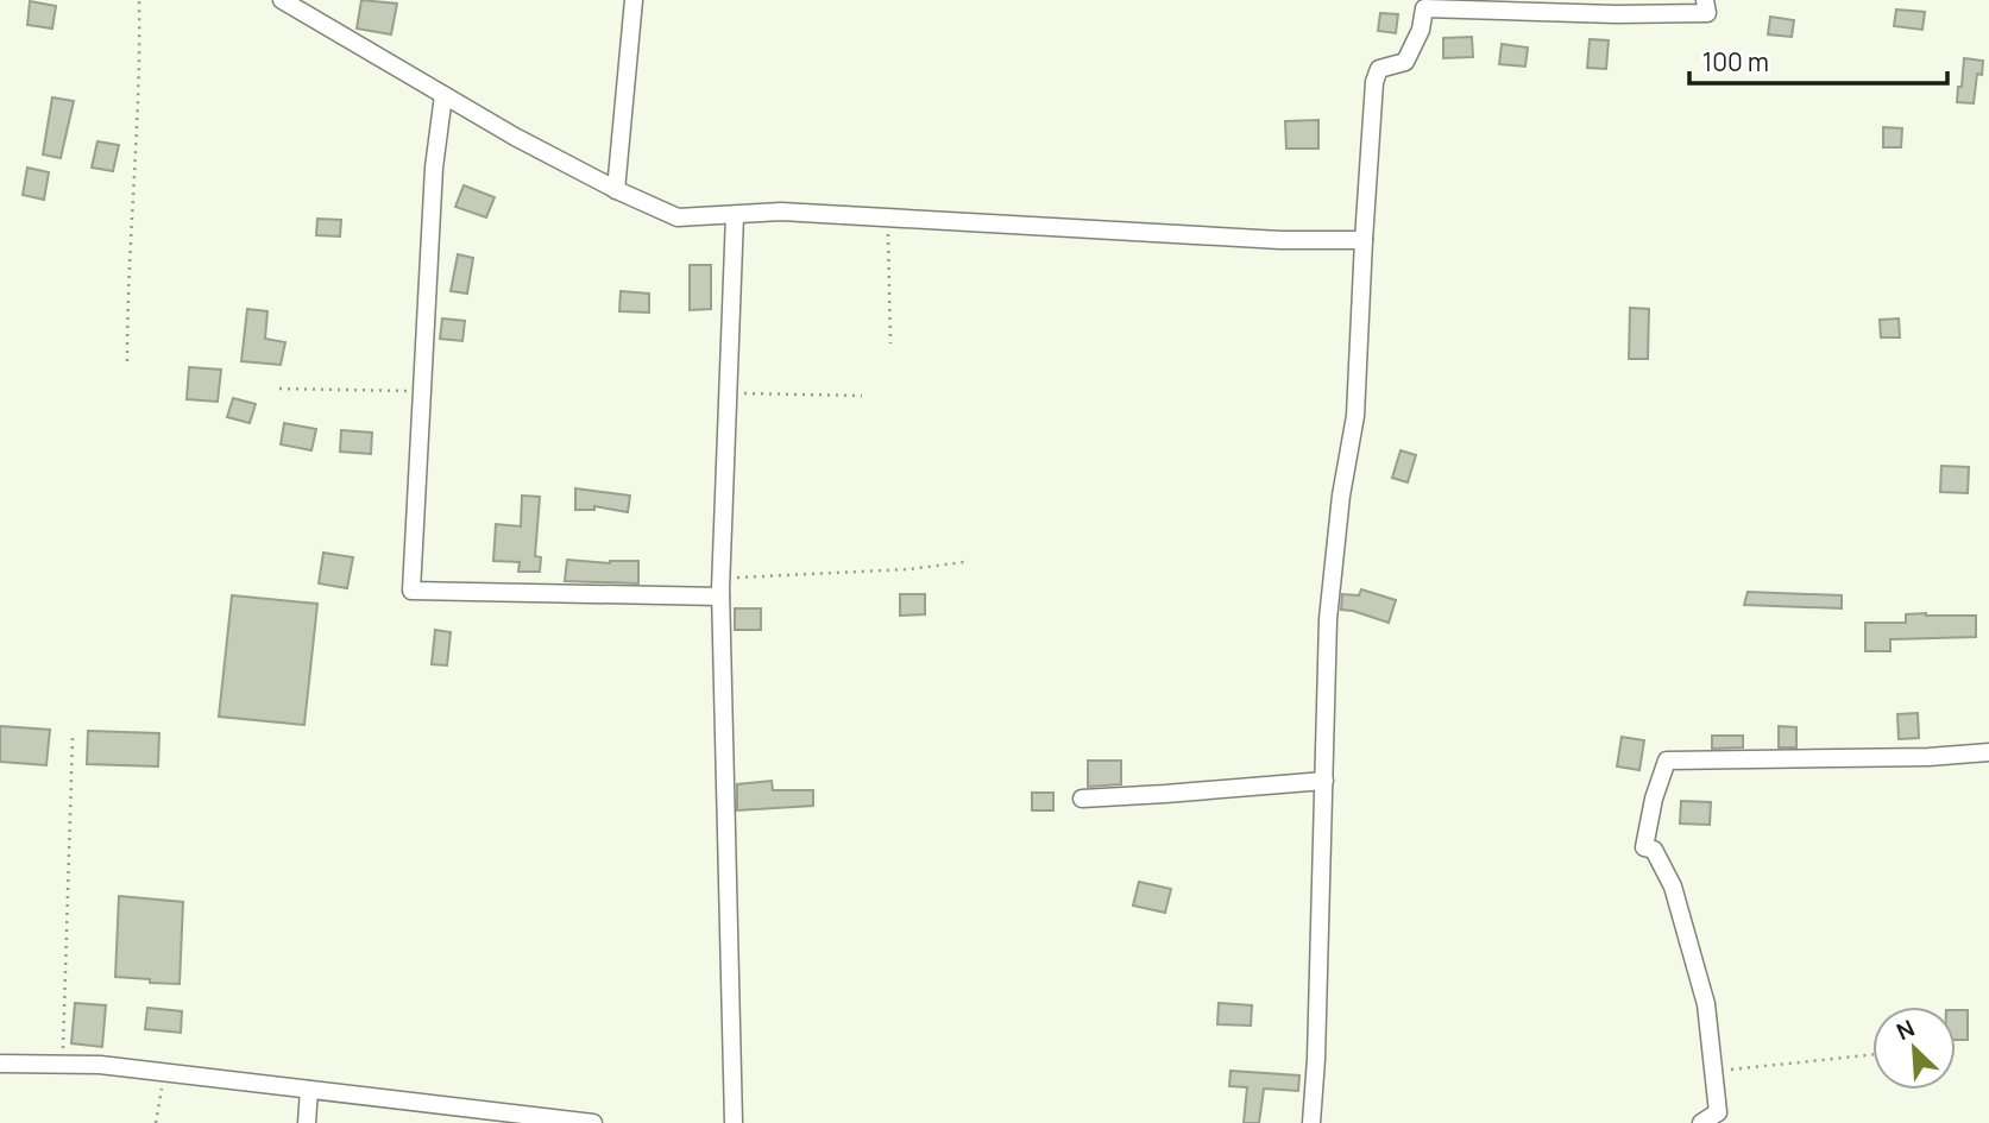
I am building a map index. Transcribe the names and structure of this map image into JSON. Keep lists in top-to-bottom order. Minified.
{"scale_bar":"100 m","north":"top left"}
